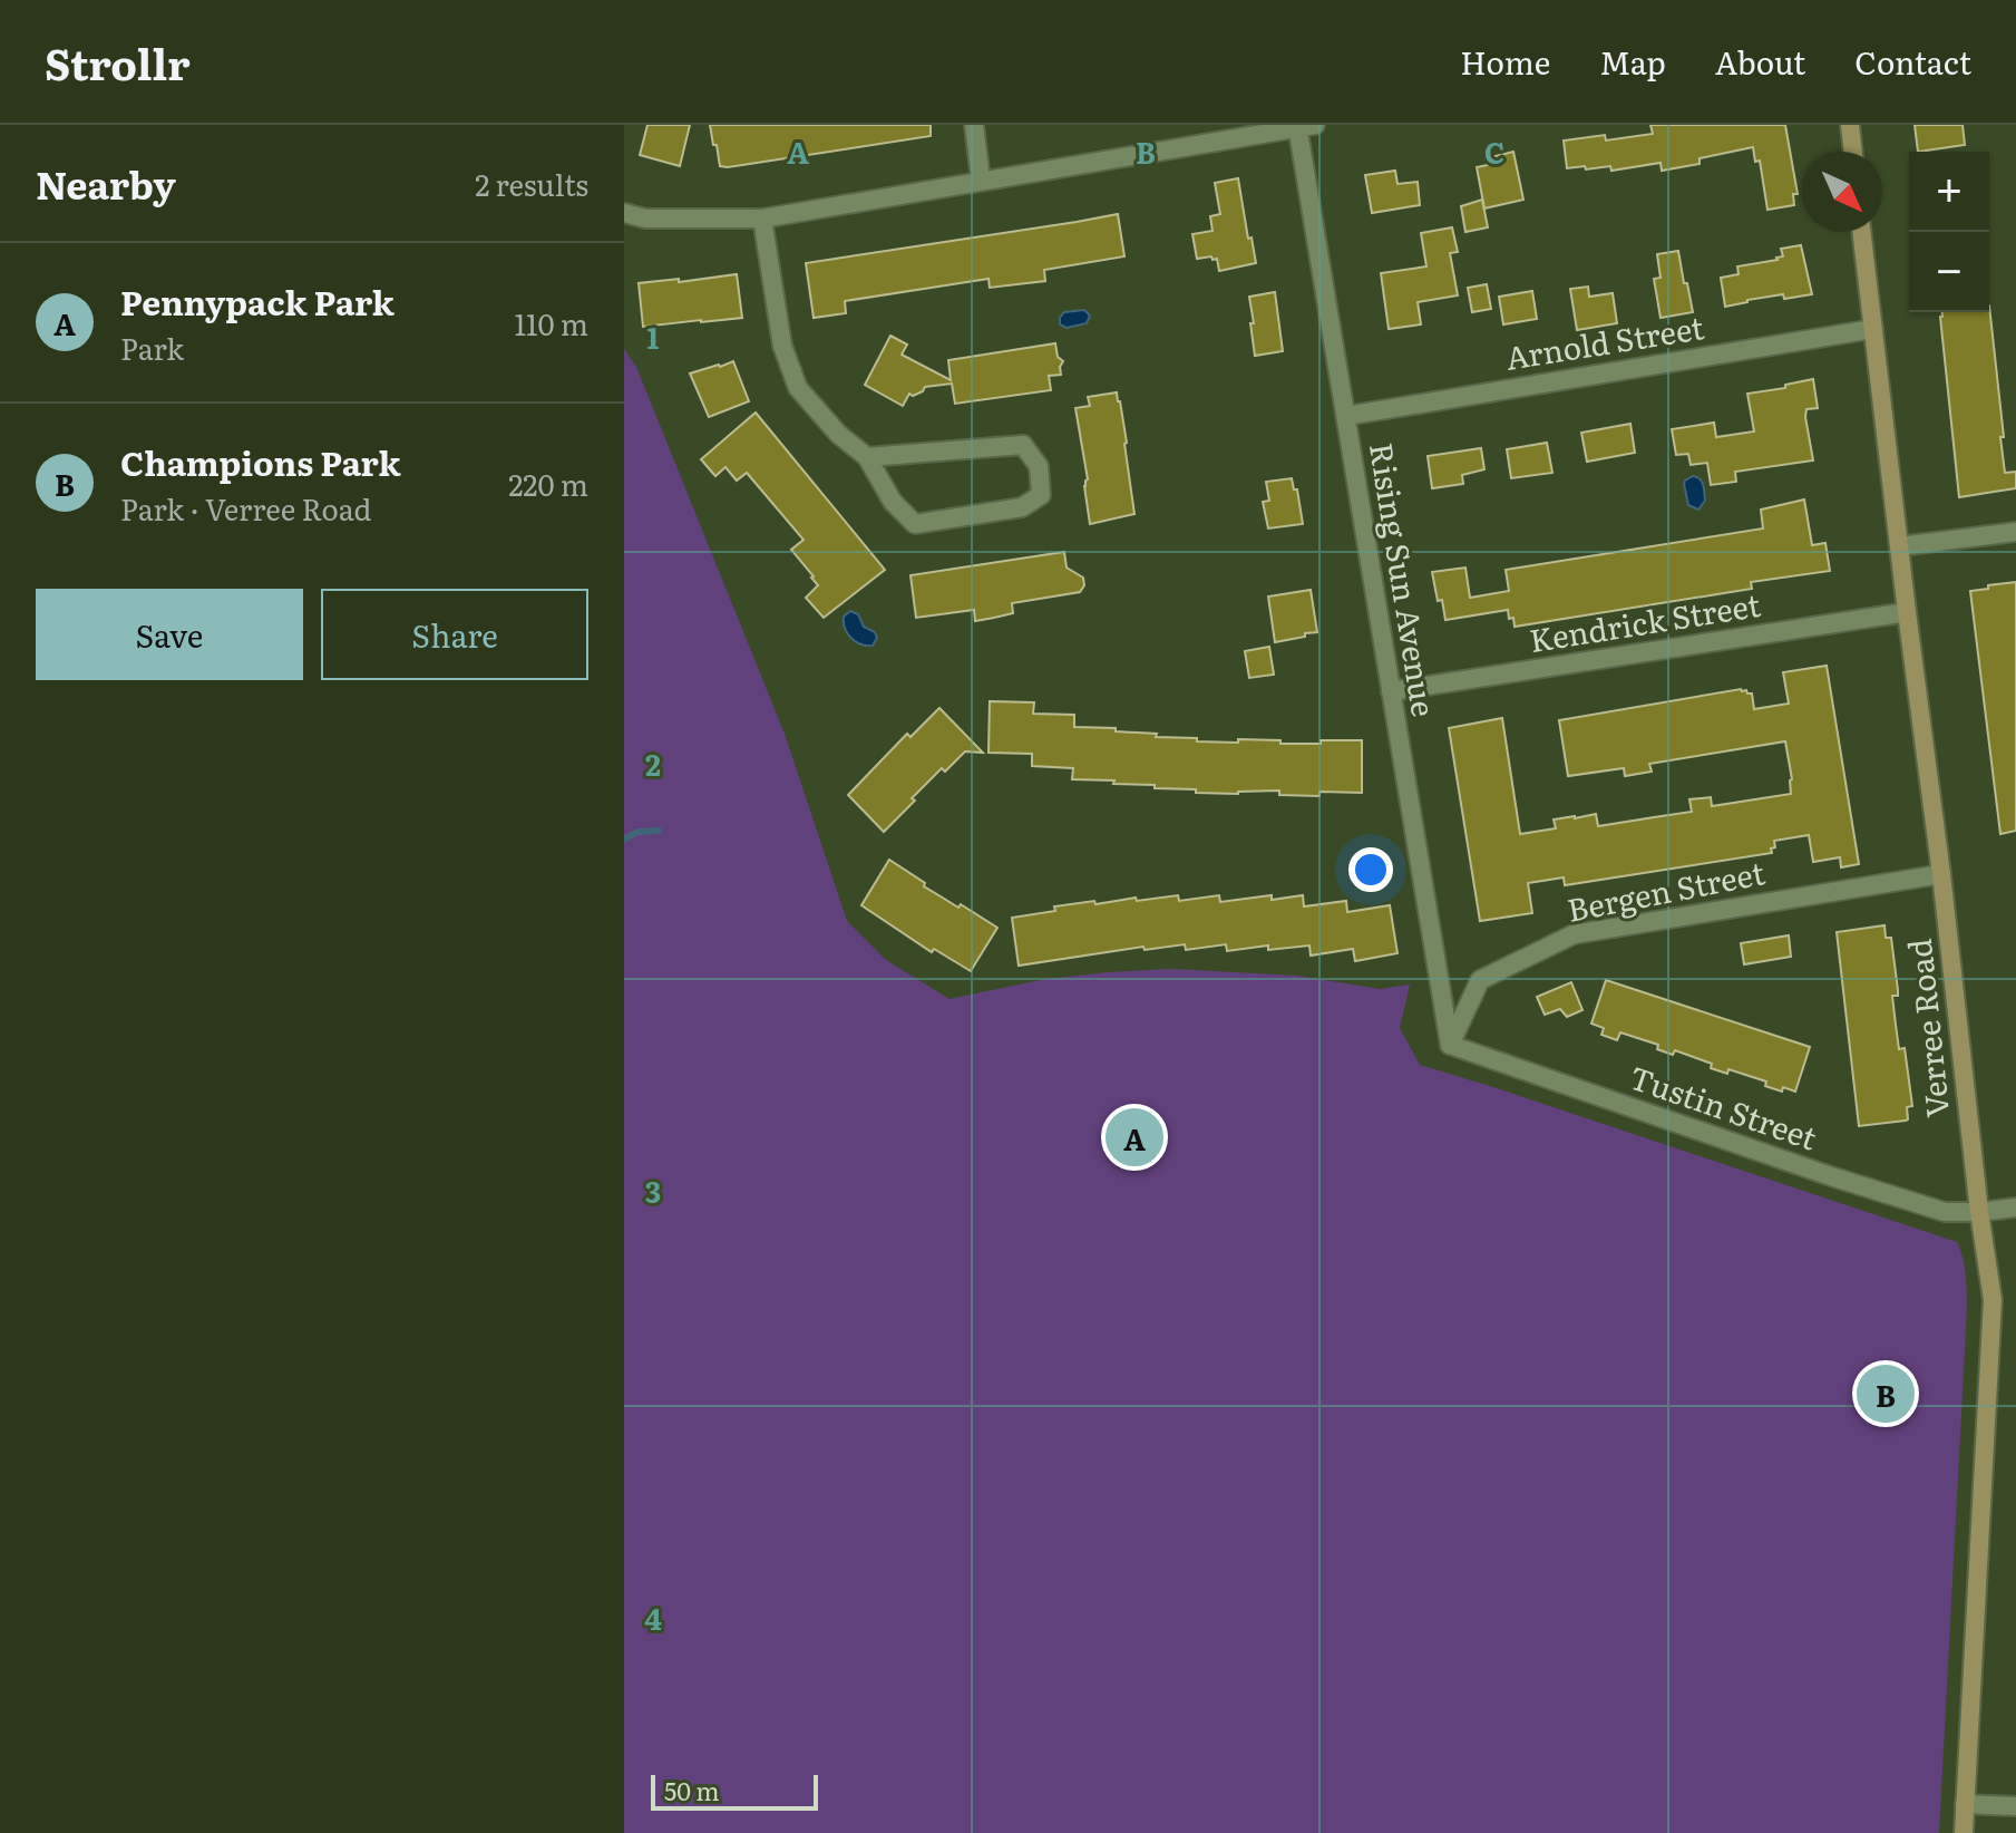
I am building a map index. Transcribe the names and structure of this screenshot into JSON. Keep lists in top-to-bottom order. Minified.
{"streets":{"main road":["Verree Road"],"street":["Arnold Street","Rising Sun Avenue","Kendrick Street","Bergen Street","Tustin Street"]},"crossings":[["Arnold Street","Rising Sun Avenue"],["Arnold Street","Verree Road"],["Rising Sun Avenue","Kendrick Street"],["Rising Sun Avenue","Bergen Street"],["Rising Sun Avenue","Tustin Street"],["Kendrick Street","Verree Road"],["Bergen Street","Verree Road"],["Bergen Street","Tustin Street"],["Verree Road","Tustin Street"]],"scale_bar":"50 m","north":"bottom right","page":{"header":"Strollr","nav":["Home","Map","About","Contact"],"heading":["Nearby","2 results"],"map_buttons":["+","−"],"list":[{"mark":"A","name":"Pennypack Park","note":"Park","value":"110 m"},{"mark":"B","name":"Champions Park","note":"Park · Verree Road","value":"220 m"}],"buttons":["Save","Share"],"pins":["A","B"],"scale":"50 m"},"grid":{"columns":["A","B","C"],"rows":["1","2","3","4"]}}
